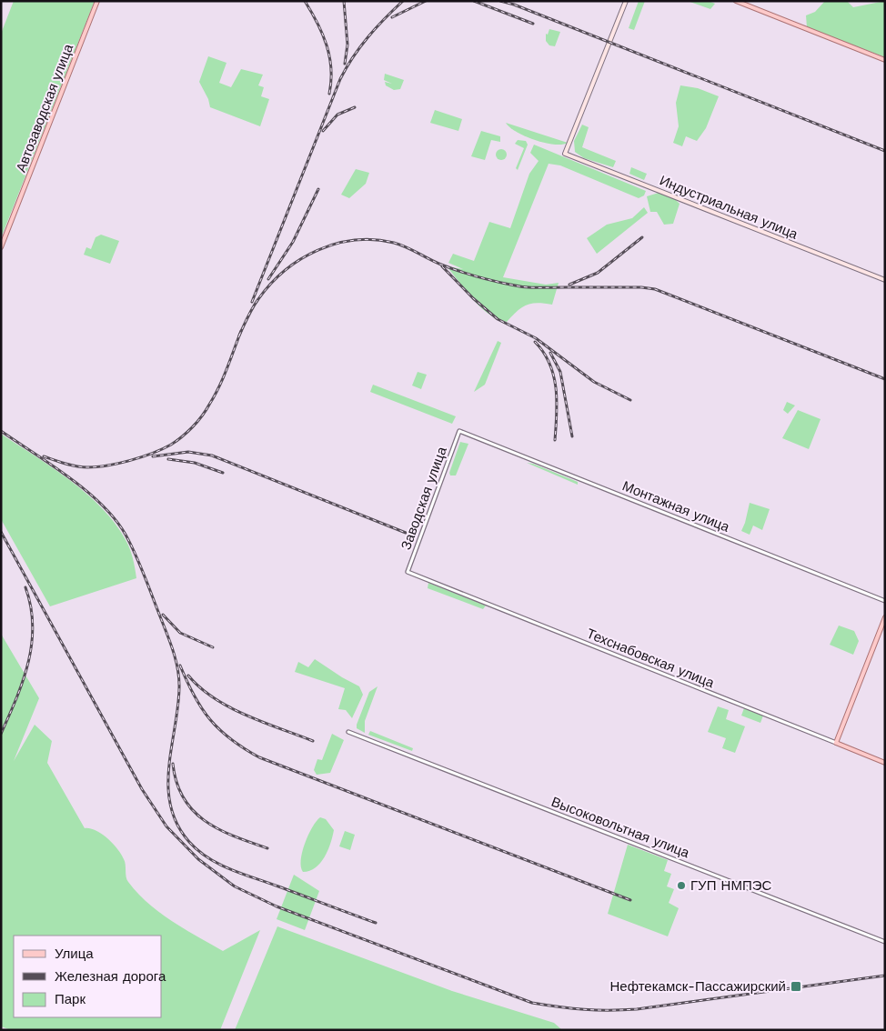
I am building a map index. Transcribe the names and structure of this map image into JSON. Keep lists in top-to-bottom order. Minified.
{"streets":{"main road":["Автозаводская улица","Индустриальная улица","Техснабовская улица"],"street":["Заводская улица","Монтажная улица","Высоковольтная улица"]},"crossings":[["Заводская улица","Монтажная улица"],["Заводская улица","Техснабовская улица"]],"places":{"other":["ГУП НМПЭС"],"transit":["Нефтекамск-Пассажирский"]},"legend":["Улица","Железная дорога","Парк"]}
